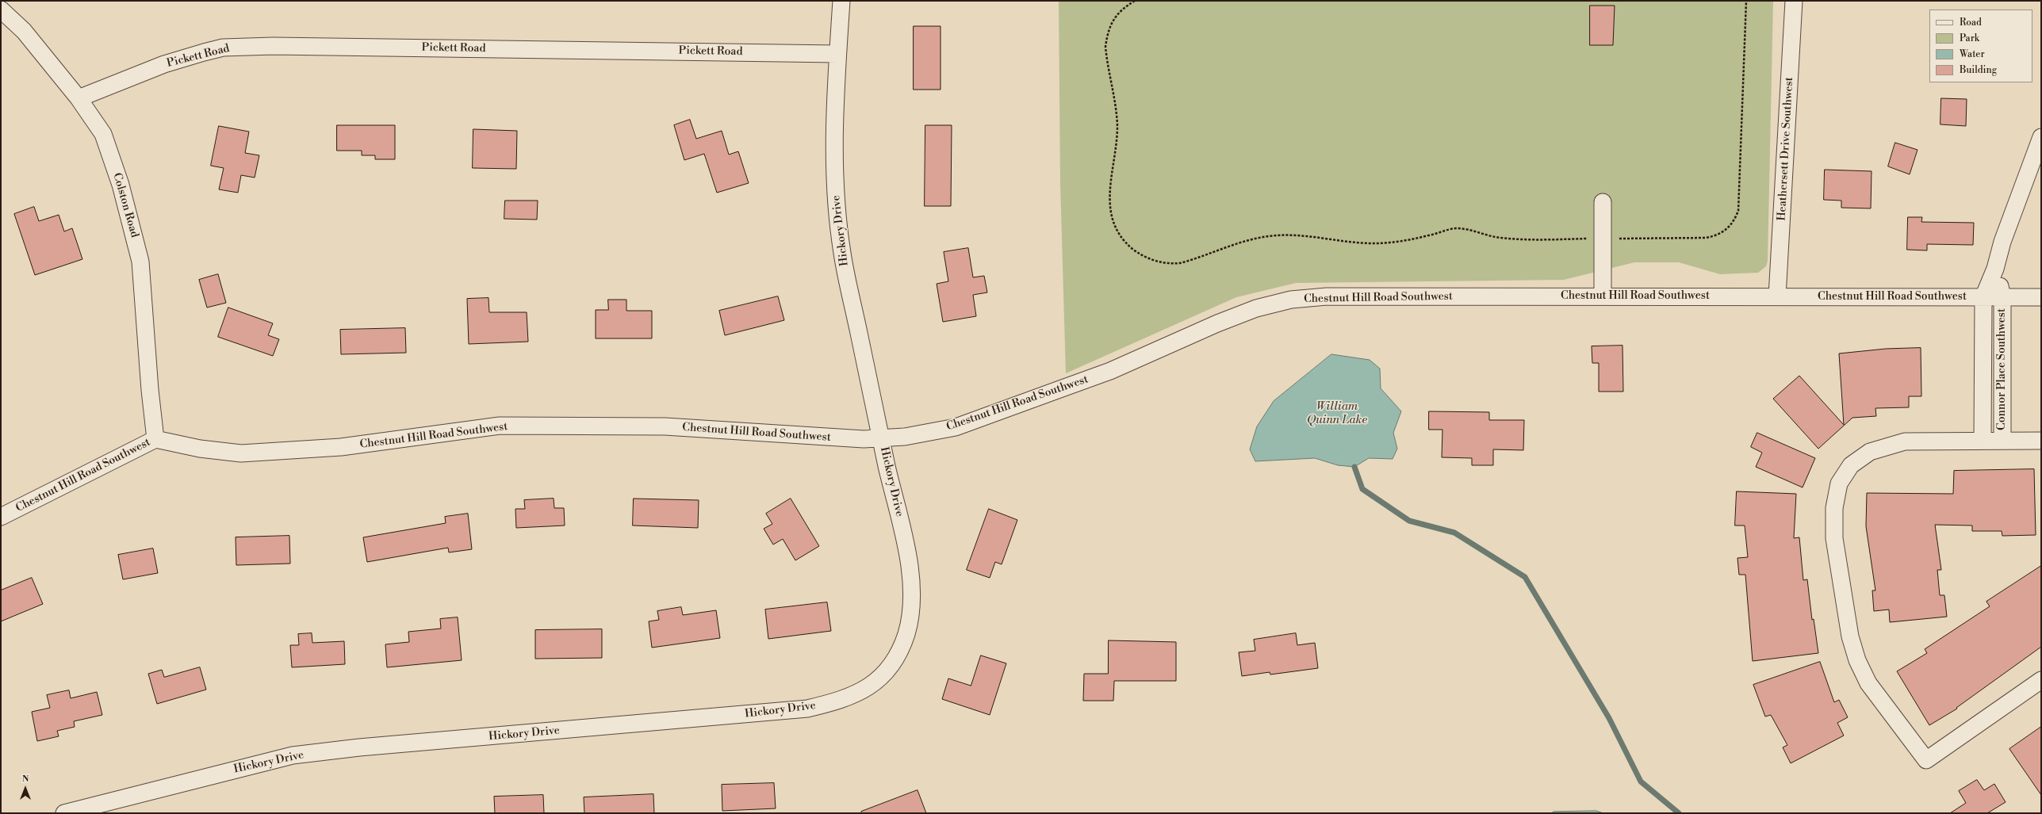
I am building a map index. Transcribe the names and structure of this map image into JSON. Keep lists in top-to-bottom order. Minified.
{"streets":{"street":["Pickett Road","Heathersett Drive Southwest","Colston Road","Hickory Drive","Chestnut Hill Road Southwest","Connor Place Southwest"]},"crossings":[["Pickett Road","Colston Road"],["Pickett Road","Hickory Drive"],["Heathersett Drive Southwest","Chestnut Hill Road Southwest"],["Colston Road","Chestnut Hill Road Southwest"],["Hickory Drive","Chestnut Hill Road Southwest"],["Chestnut Hill Road Southwest","Connor Place Southwest"]],"water":["William Quinn Lake"],"legend":["Road","Park","Water","Building"],"north":"top"}
